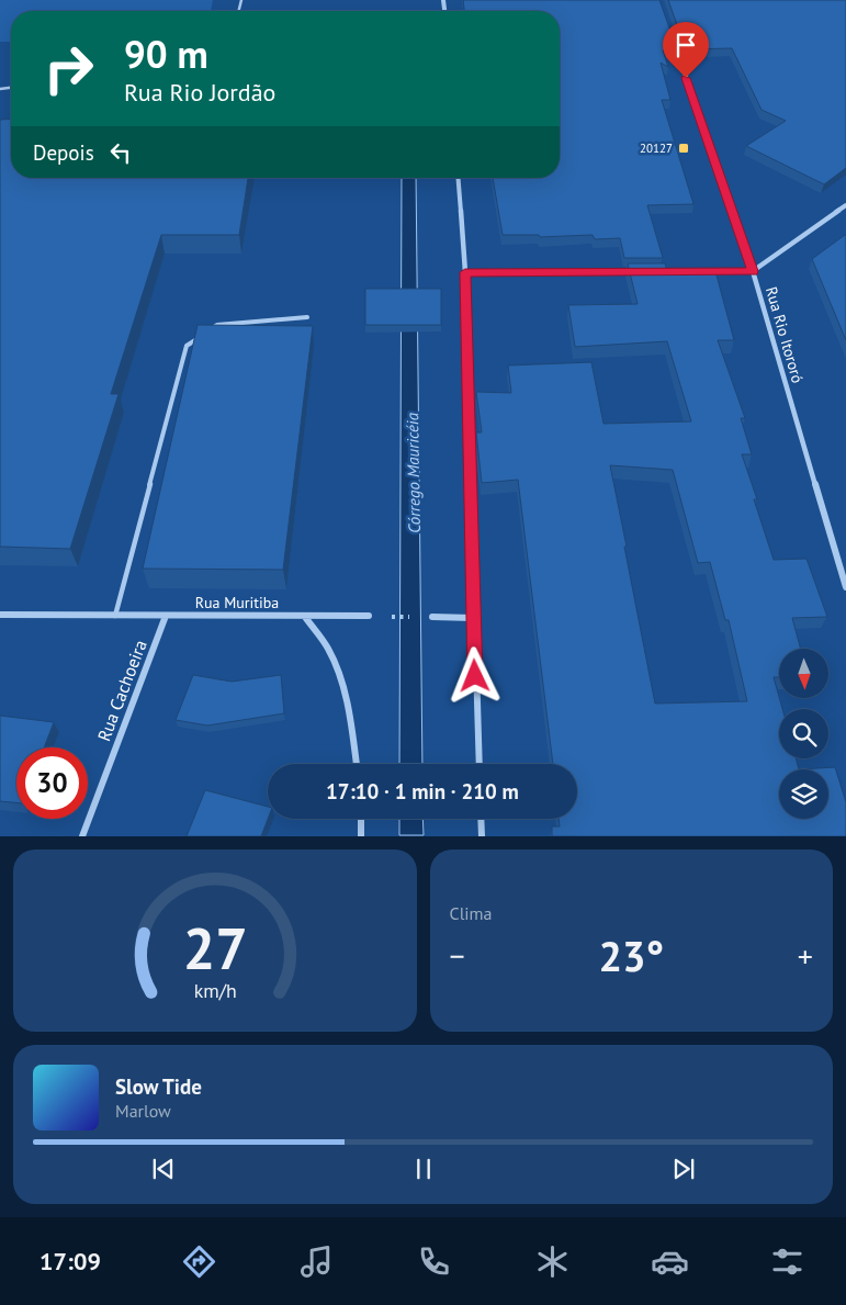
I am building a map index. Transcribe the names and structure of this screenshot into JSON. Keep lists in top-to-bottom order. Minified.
{"streets":{"street":["Rua Rio Itororó","Rua Muritiba","Rua Cachoeira"]},"crossings":[["Rua Muritiba","Rua Cachoeira"]],"water":["Córrego Mauricéia"],"places":{"transit":["20127"]},"north":"bottom","page":{"turn":["90 m","Rua Rio Jordão"],"then":"Depois","limit":"30","trip":"17:10 · 1 min · 210 m","tile":"Clima","heat":["−","23°","+"],"song":["Slow Tide","Marlow"],"tabs":"17:09","gauge":["27","km/h"]}}
